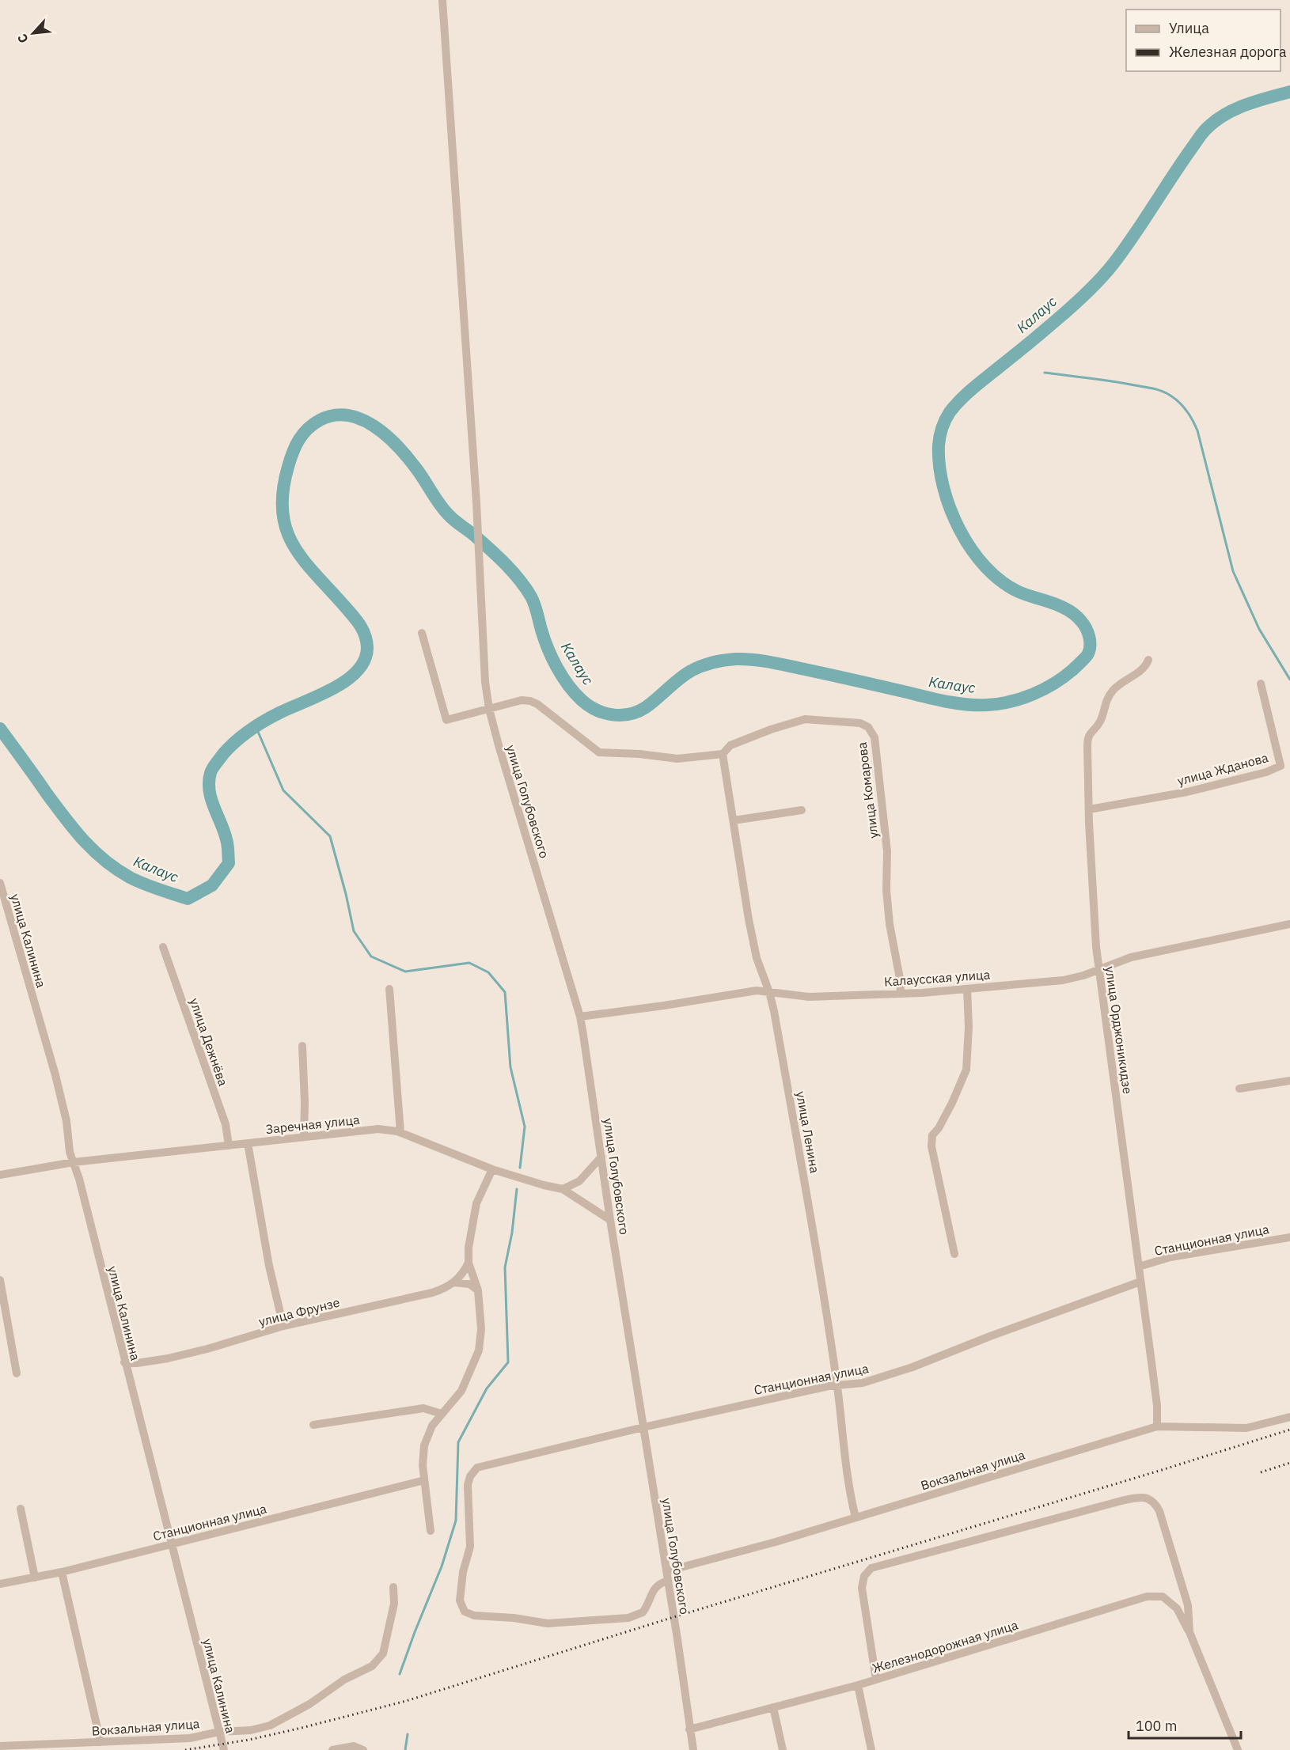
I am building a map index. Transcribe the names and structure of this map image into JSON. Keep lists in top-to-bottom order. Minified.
{"streets":{"street":["улица Жданова","улица Комарова","улица Голубовского","улица Калинина","Калаусская улица","улица Орджоникидзе","улица Дежнёва","Заречная улица","улица Ленина","Станционная улица","улица Фрунзе","Вокзальная улица","Железнодорожная улица"]},"crossings":[["улица Жданова","улица Орджоникидзе"],["улица Комарова","улица Голубовского"],["улица Комарова","Калаусская улица"],["улица Комарова","улица Ленина"],["улица Голубовского","Калаусская улица"],["улица Голубовского","Заречная улица"],["улица Голубовского","Станционная улица"],["улица Голубовского","Вокзальная улица"],["улица Голубовского","Железнодорожная улица"],["улица Калинина","Заречная улица"],["улица Калинина","Станционная улица"],["улица Калинина","улица Фрунзе"],["улица Калинина","Вокзальная улица"],["Калаусская улица","улица Орджоникидзе"],["Калаусская улица","улица Ленина"],["улица Орджоникидзе","Станционная улица"],["улица Орджоникидзе","Вокзальная улица"],["улица Дежнёва","Заречная улица"],["улица Ленина","Станционная улица"],["улица Ленина","Вокзальная улица"]],"water":["Калаус"],"legend":["Улица","Железная дорога"],"scale_bar":"100 m","north":"bottom left"}
